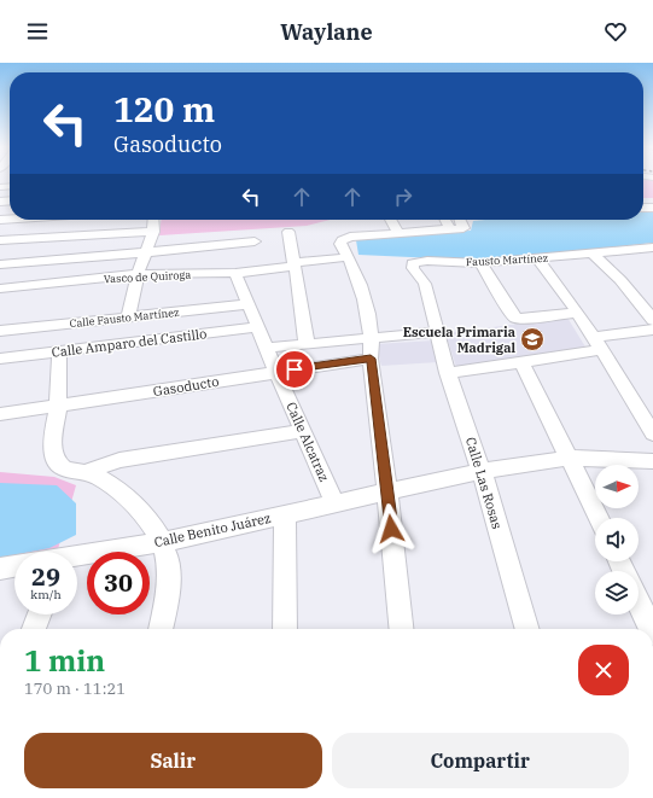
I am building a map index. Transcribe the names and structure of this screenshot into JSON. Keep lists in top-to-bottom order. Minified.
{"streets":{"street":["Fausto Martínez","Vasco de Quiroga","Calle Fausto Martínez","Calle Amparo del Castillo","Gasoducto","Calle Alcatraz","Calle Las Rosas","Calle Benito Juárez"]},"crossings":[["Fausto Martínez","Calle Las Rosas"],["Vasco de Quiroga","Calle Alcatraz"],["Calle Fausto Martínez","Calle Alcatraz"],["Calle Amparo del Castillo","Calle Alcatraz"],["Gasoducto","Calle Alcatraz"],["Calle Alcatraz","Calle Benito Juárez"],["Calle Las Rosas","Calle Benito Juárez"]],"places":{"school or university":["Escuela Primaria Madrigal"]},"north":"right","page":{"header":"Waylane","turn":["120 m","Gasoducto"],"speed":"29 km/h","limit":"30","heading":["1 min","170 m · 11:21"],"buttons":["Salir","Compartir"]}}
